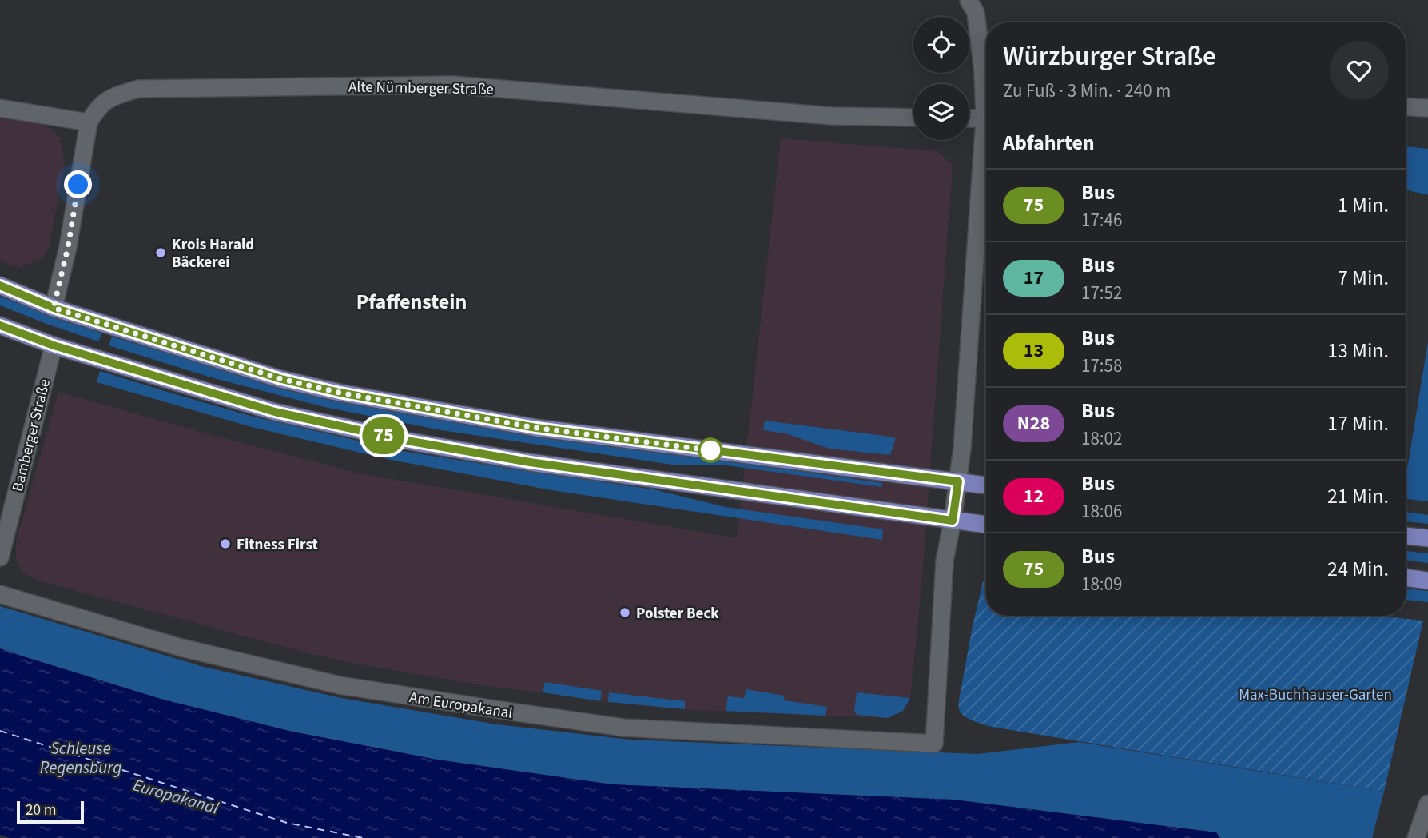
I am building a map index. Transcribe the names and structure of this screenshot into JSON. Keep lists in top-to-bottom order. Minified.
{"streets":{"street":["Alte Nürnberger Straße","Bamberger Straße","Am Europakanal"]},"districts":["Pfaffenstein"],"water":["Schleuse Regensburg","Europakanal"],"parks":["Max-Buchhauser-Garten"],"places":["Krois Harald Bäckerei","Fitness First","Polster Beck"],"lines":["bus line 75"],"scale_bar":"20 m","page":{"on_map":"75","heading":[["Würzburger Straße","Zu Fuß · 3 Min. · 240 m"],"Abfahrten"],"list":[{"mark":"75","name":"Bus","note":"17:46","value":"1 Min."},{"mark":"17","name":"Bus","note":"17:52","value":"7 Min."},{"mark":"13","name":"Bus","note":"17:58","value":"13 Min."},{"mark":"N28","name":"Bus","note":"18:02","value":"17 Min."},{"mark":"12","name":"Bus","note":"18:06","value":"21 Min."},{"mark":"75","name":"Bus","note":"18:09","value":"24 Min."}],"scale":"20 m"}}
